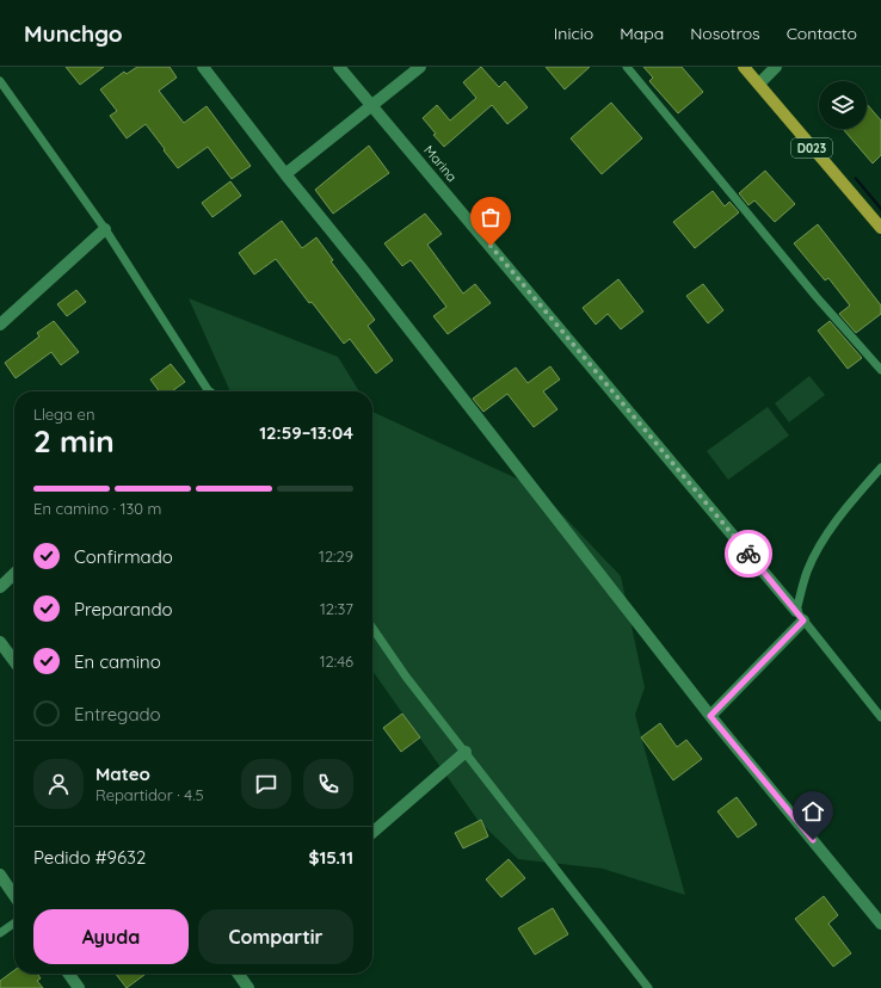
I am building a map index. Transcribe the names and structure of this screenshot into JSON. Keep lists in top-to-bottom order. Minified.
{"streets":{"main road":["D023"],"street":["Marina"]},"page":{"header":"Munchgo","nav":["Inicio","Mapa","Nosotros","Contacto"],"heading":["2 min","Llega en","12:59–13:04"],"panel":["Mateo","Repartidor · 4.5","Pedido #9632","$15.11"],"bar":"En camino · 130 m","list":[["Confirmado","12:29"],["Preparando","12:37"],["En camino","12:46"],"Entregado"],"buttons":["Ayuda","Compartir"]}}
